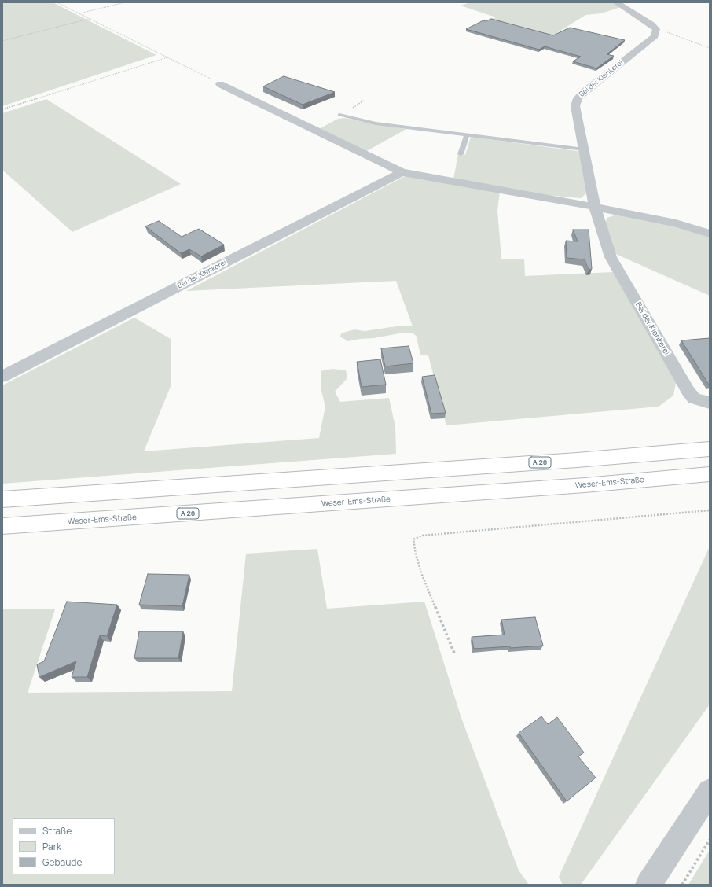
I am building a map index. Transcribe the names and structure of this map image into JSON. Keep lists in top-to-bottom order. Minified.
{"streets":{"highway":["A 28","Weser-Ems-Straße"],"street":["Bei der Klenkerei"]},"legend":["Straße","Park","Gebäude"]}
